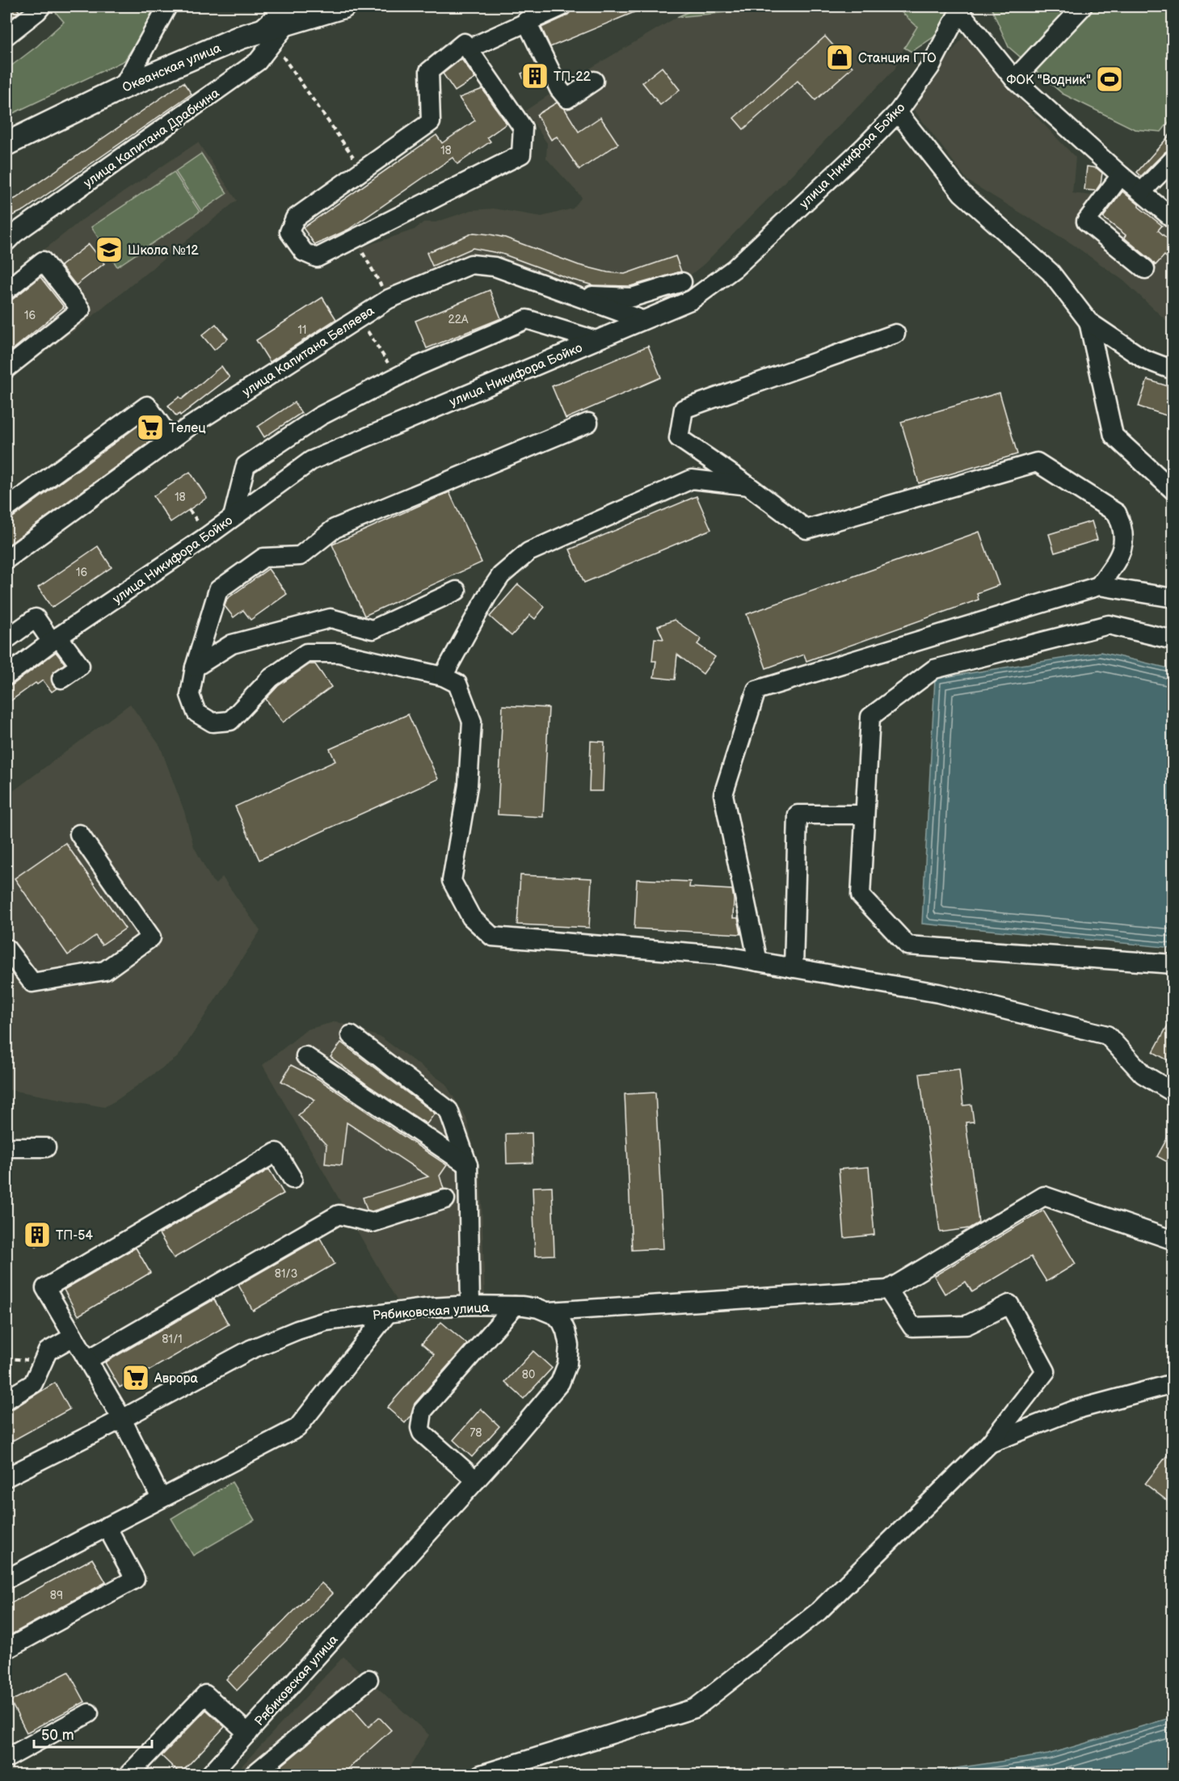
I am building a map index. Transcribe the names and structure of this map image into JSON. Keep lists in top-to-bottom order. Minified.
{"streets":{"main road":["Океанская улица"],"street":["улица Капитана Драбкина","улица Никифора Бойко","улица Капитана Беляева","Рябиковская улица"]},"crossings":[["Океанская улица","улица Капитана Драбкина"],["улица Никифора Бойко","улица Капитана Беляева"]],"places":{"shop":["Станция ГТО"],"building":["ТП-22","ТП-54"],"sports":["ФОК \"Водник\""],"school or university":["Школа №12"],"supermarket":["Телец","Аврора"]},"house_numbers":["18","16","22А","11","18","16","81/3","81/1","80","78","89"],"scale_bar":"50 m"}
